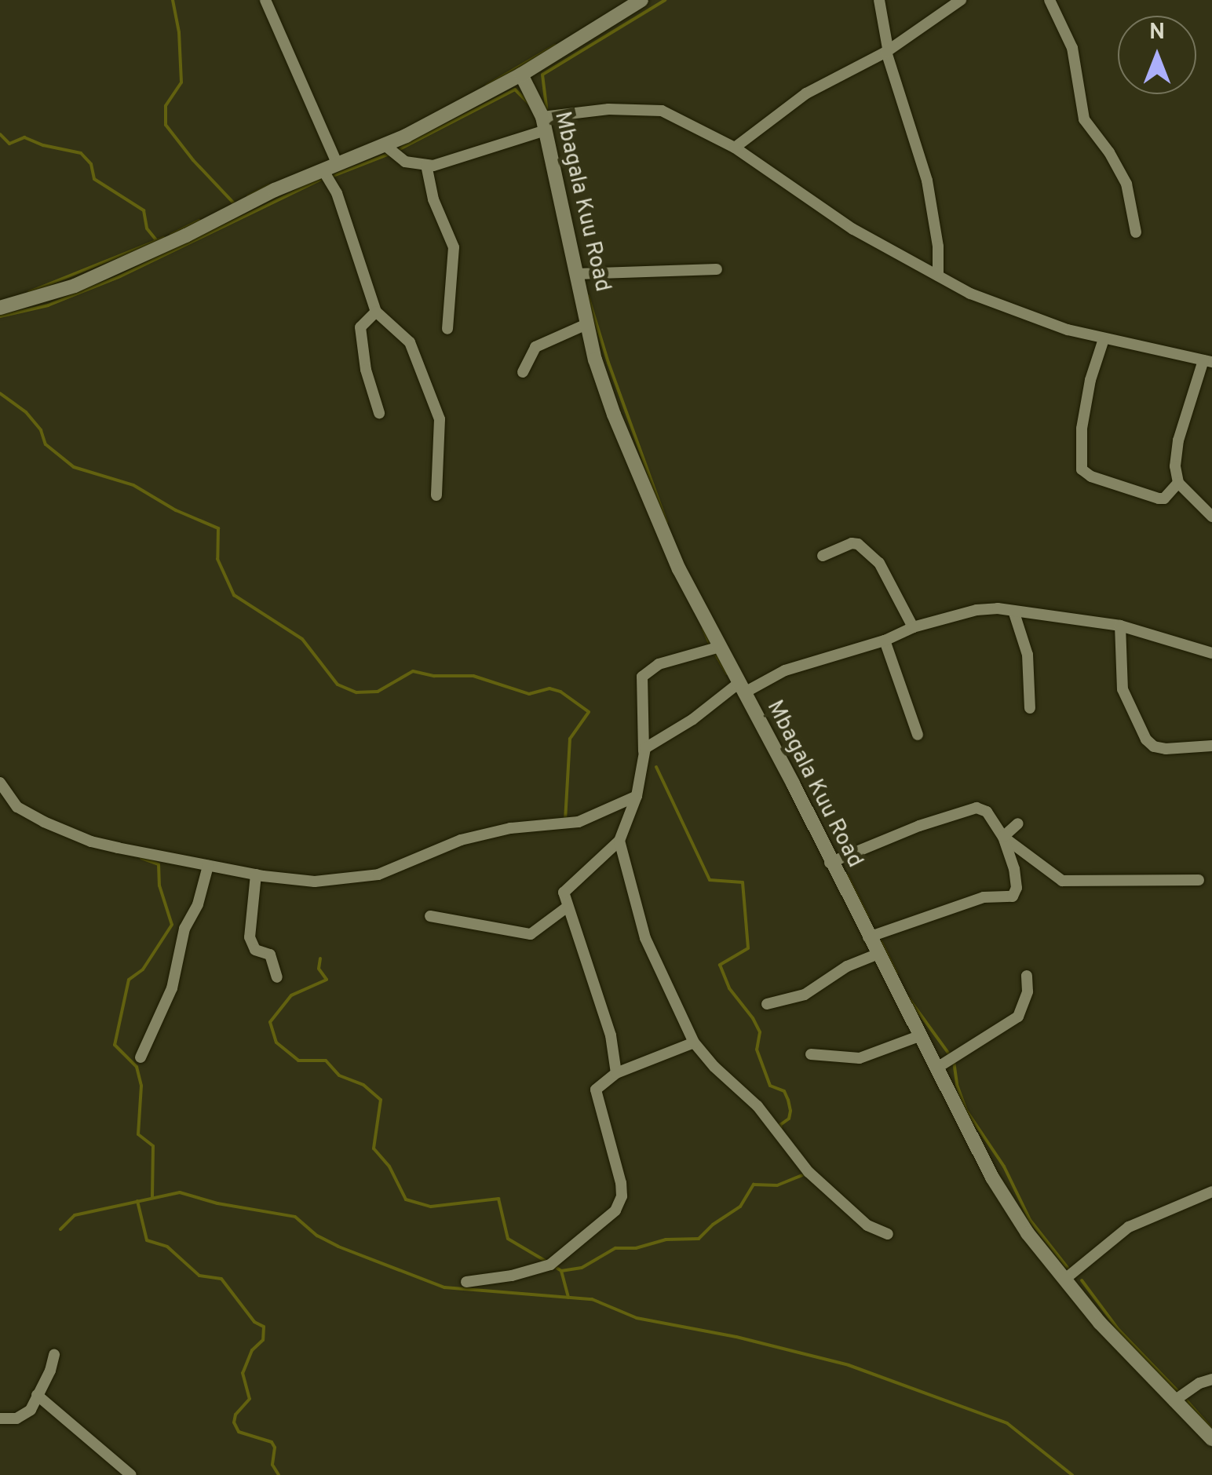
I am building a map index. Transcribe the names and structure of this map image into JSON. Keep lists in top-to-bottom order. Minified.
{"streets":{"street":["Mbagala Kuu Road"]},"north":"top"}
